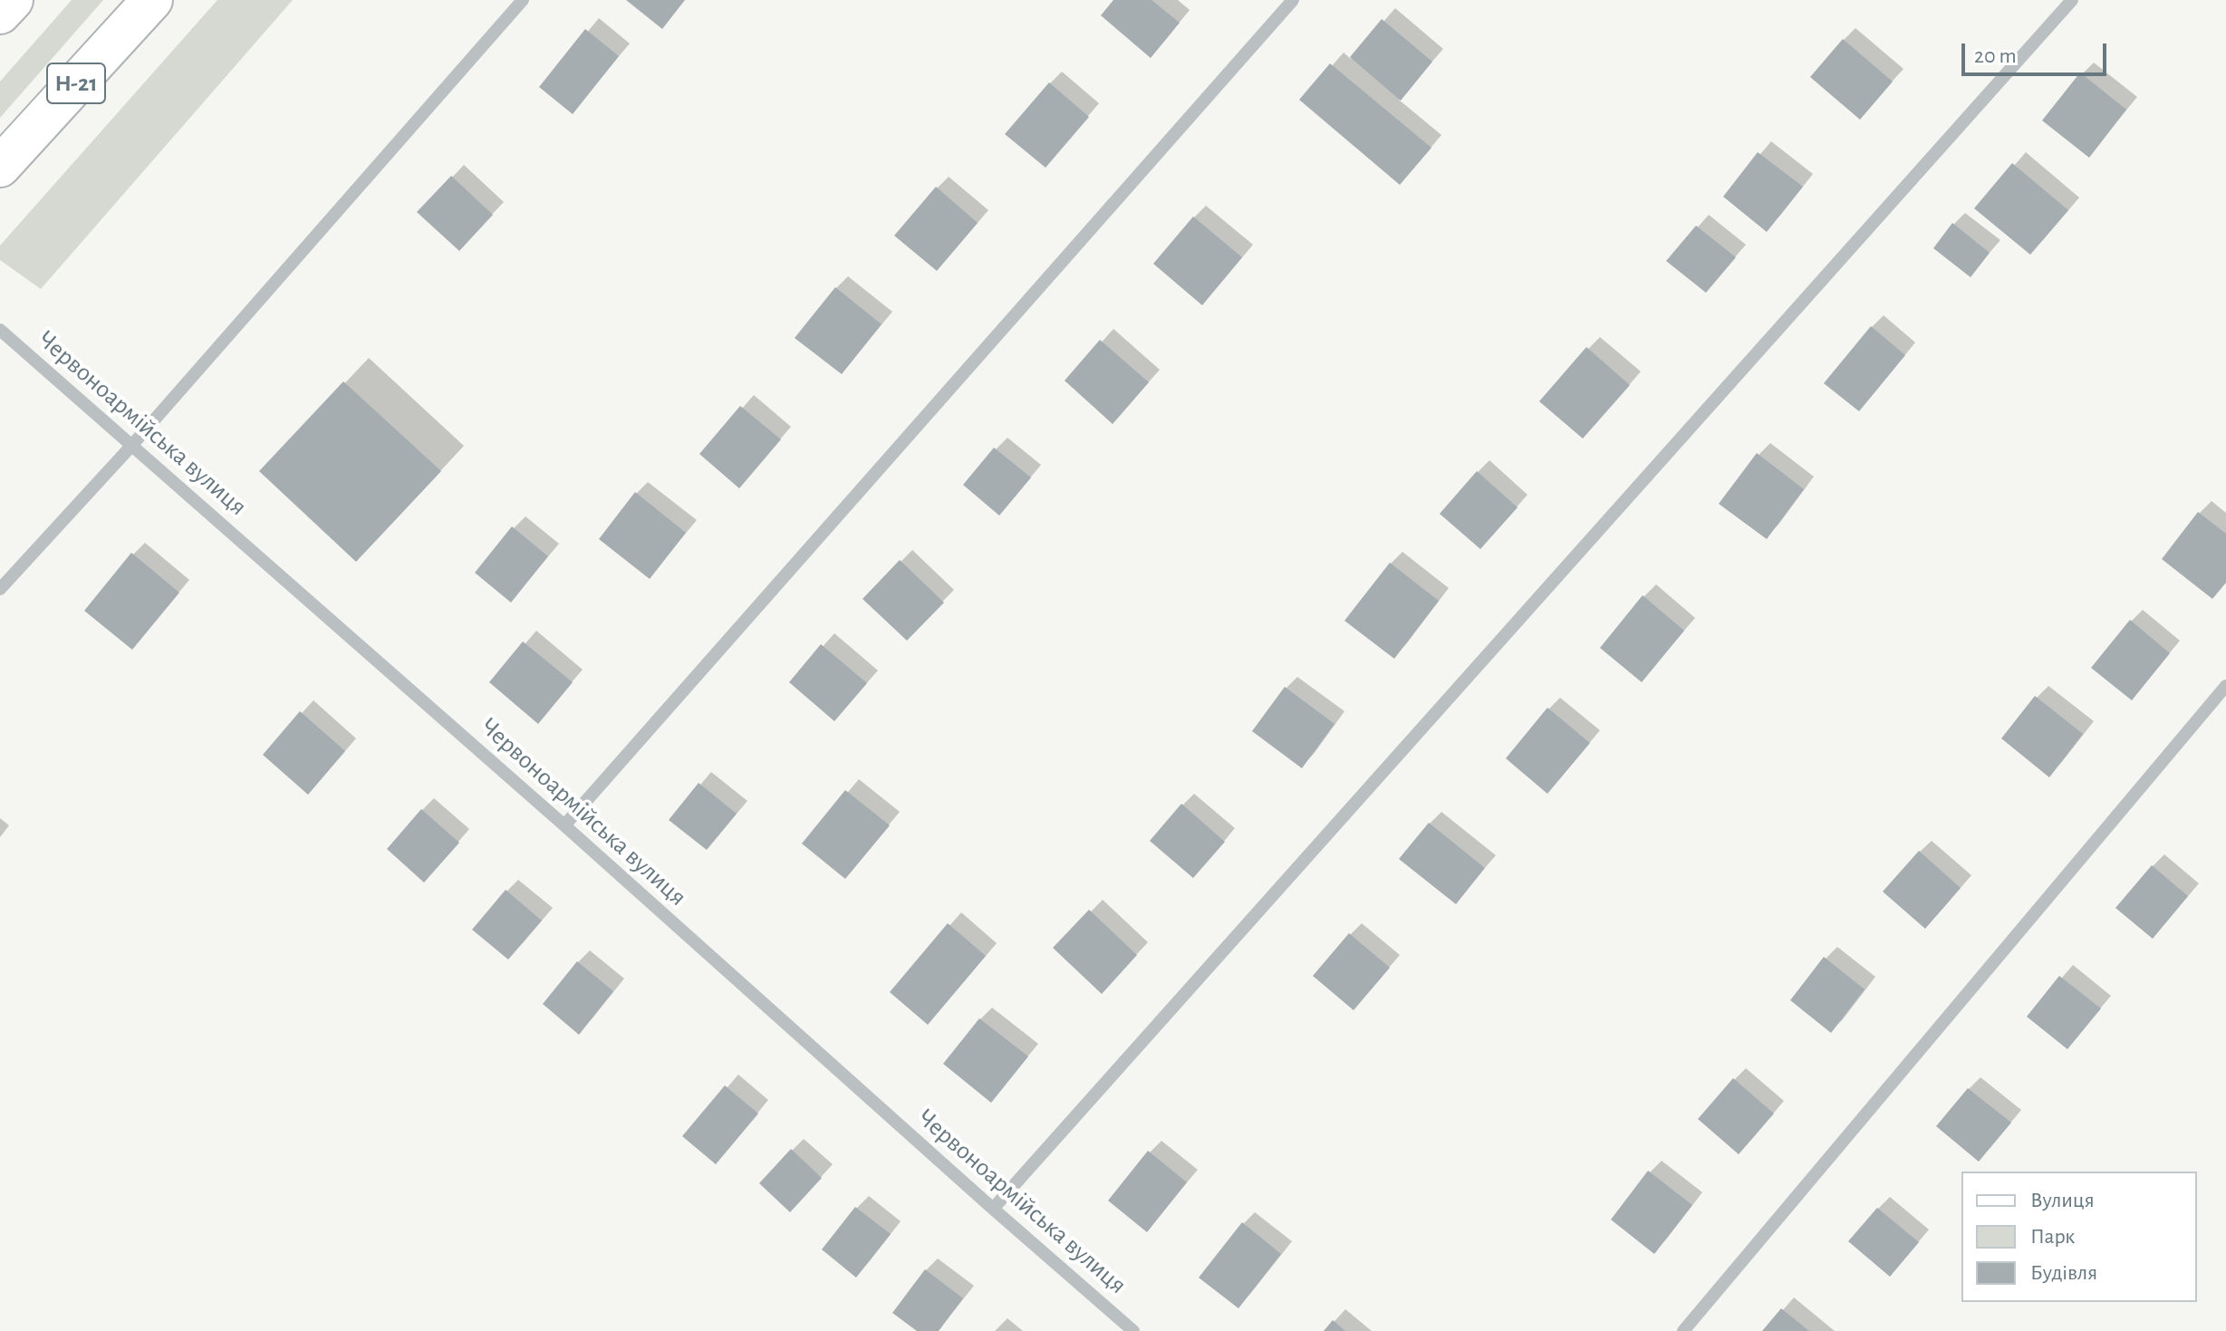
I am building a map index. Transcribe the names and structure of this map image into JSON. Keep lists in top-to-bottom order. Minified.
{"streets":{"main road":["Н-21"],"street":["Червоноармійська вулиця"]},"legend":["Вулиця","Парк","Будівля"],"scale_bar":"20 m"}
